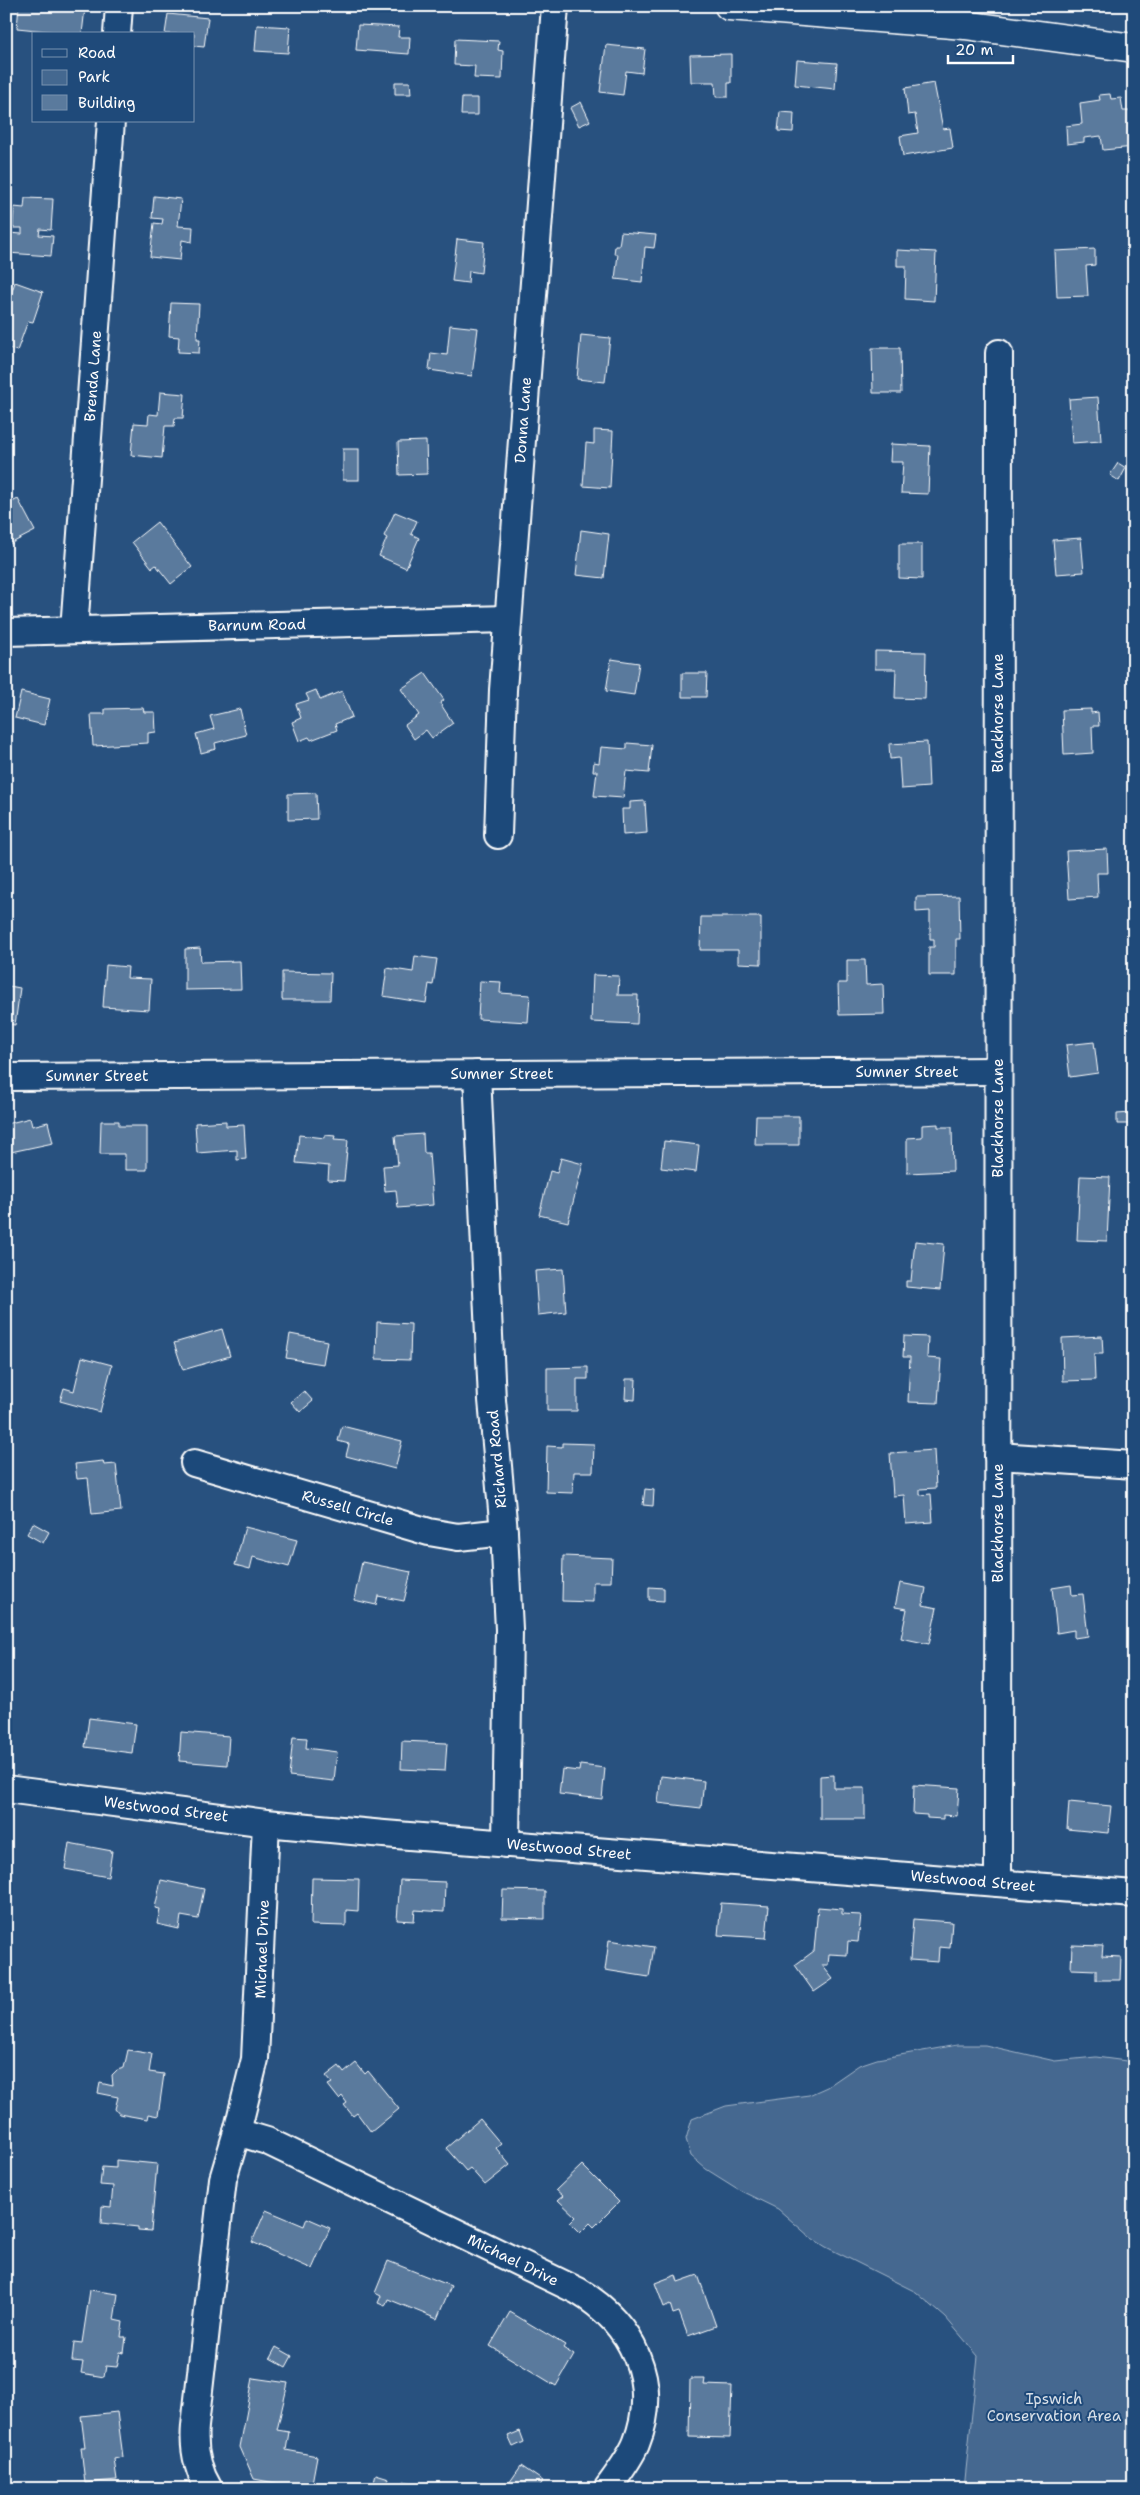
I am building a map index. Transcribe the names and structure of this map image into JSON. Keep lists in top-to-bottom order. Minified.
{"streets":{"street":["Brenda Lane","Donna Lane","Barnum Road","Blackhorse Lane","Sumner Street","Richard Road","Russell Circle","Westwood Street","Michael Drive"]},"crossings":[["Brenda Lane","Barnum Road"],["Donna Lane","Barnum Road"],["Blackhorse Lane","Sumner Street"],["Blackhorse Lane","Westwood Street"],["Sumner Street","Richard Road"],["Richard Road","Russell Circle"],["Richard Road","Westwood Street"],["Westwood Street","Michael Drive"]],"parks":["Ipswich Conservation Area"],"legend":["Road","Park","Building"],"scale_bar":"20 m"}
